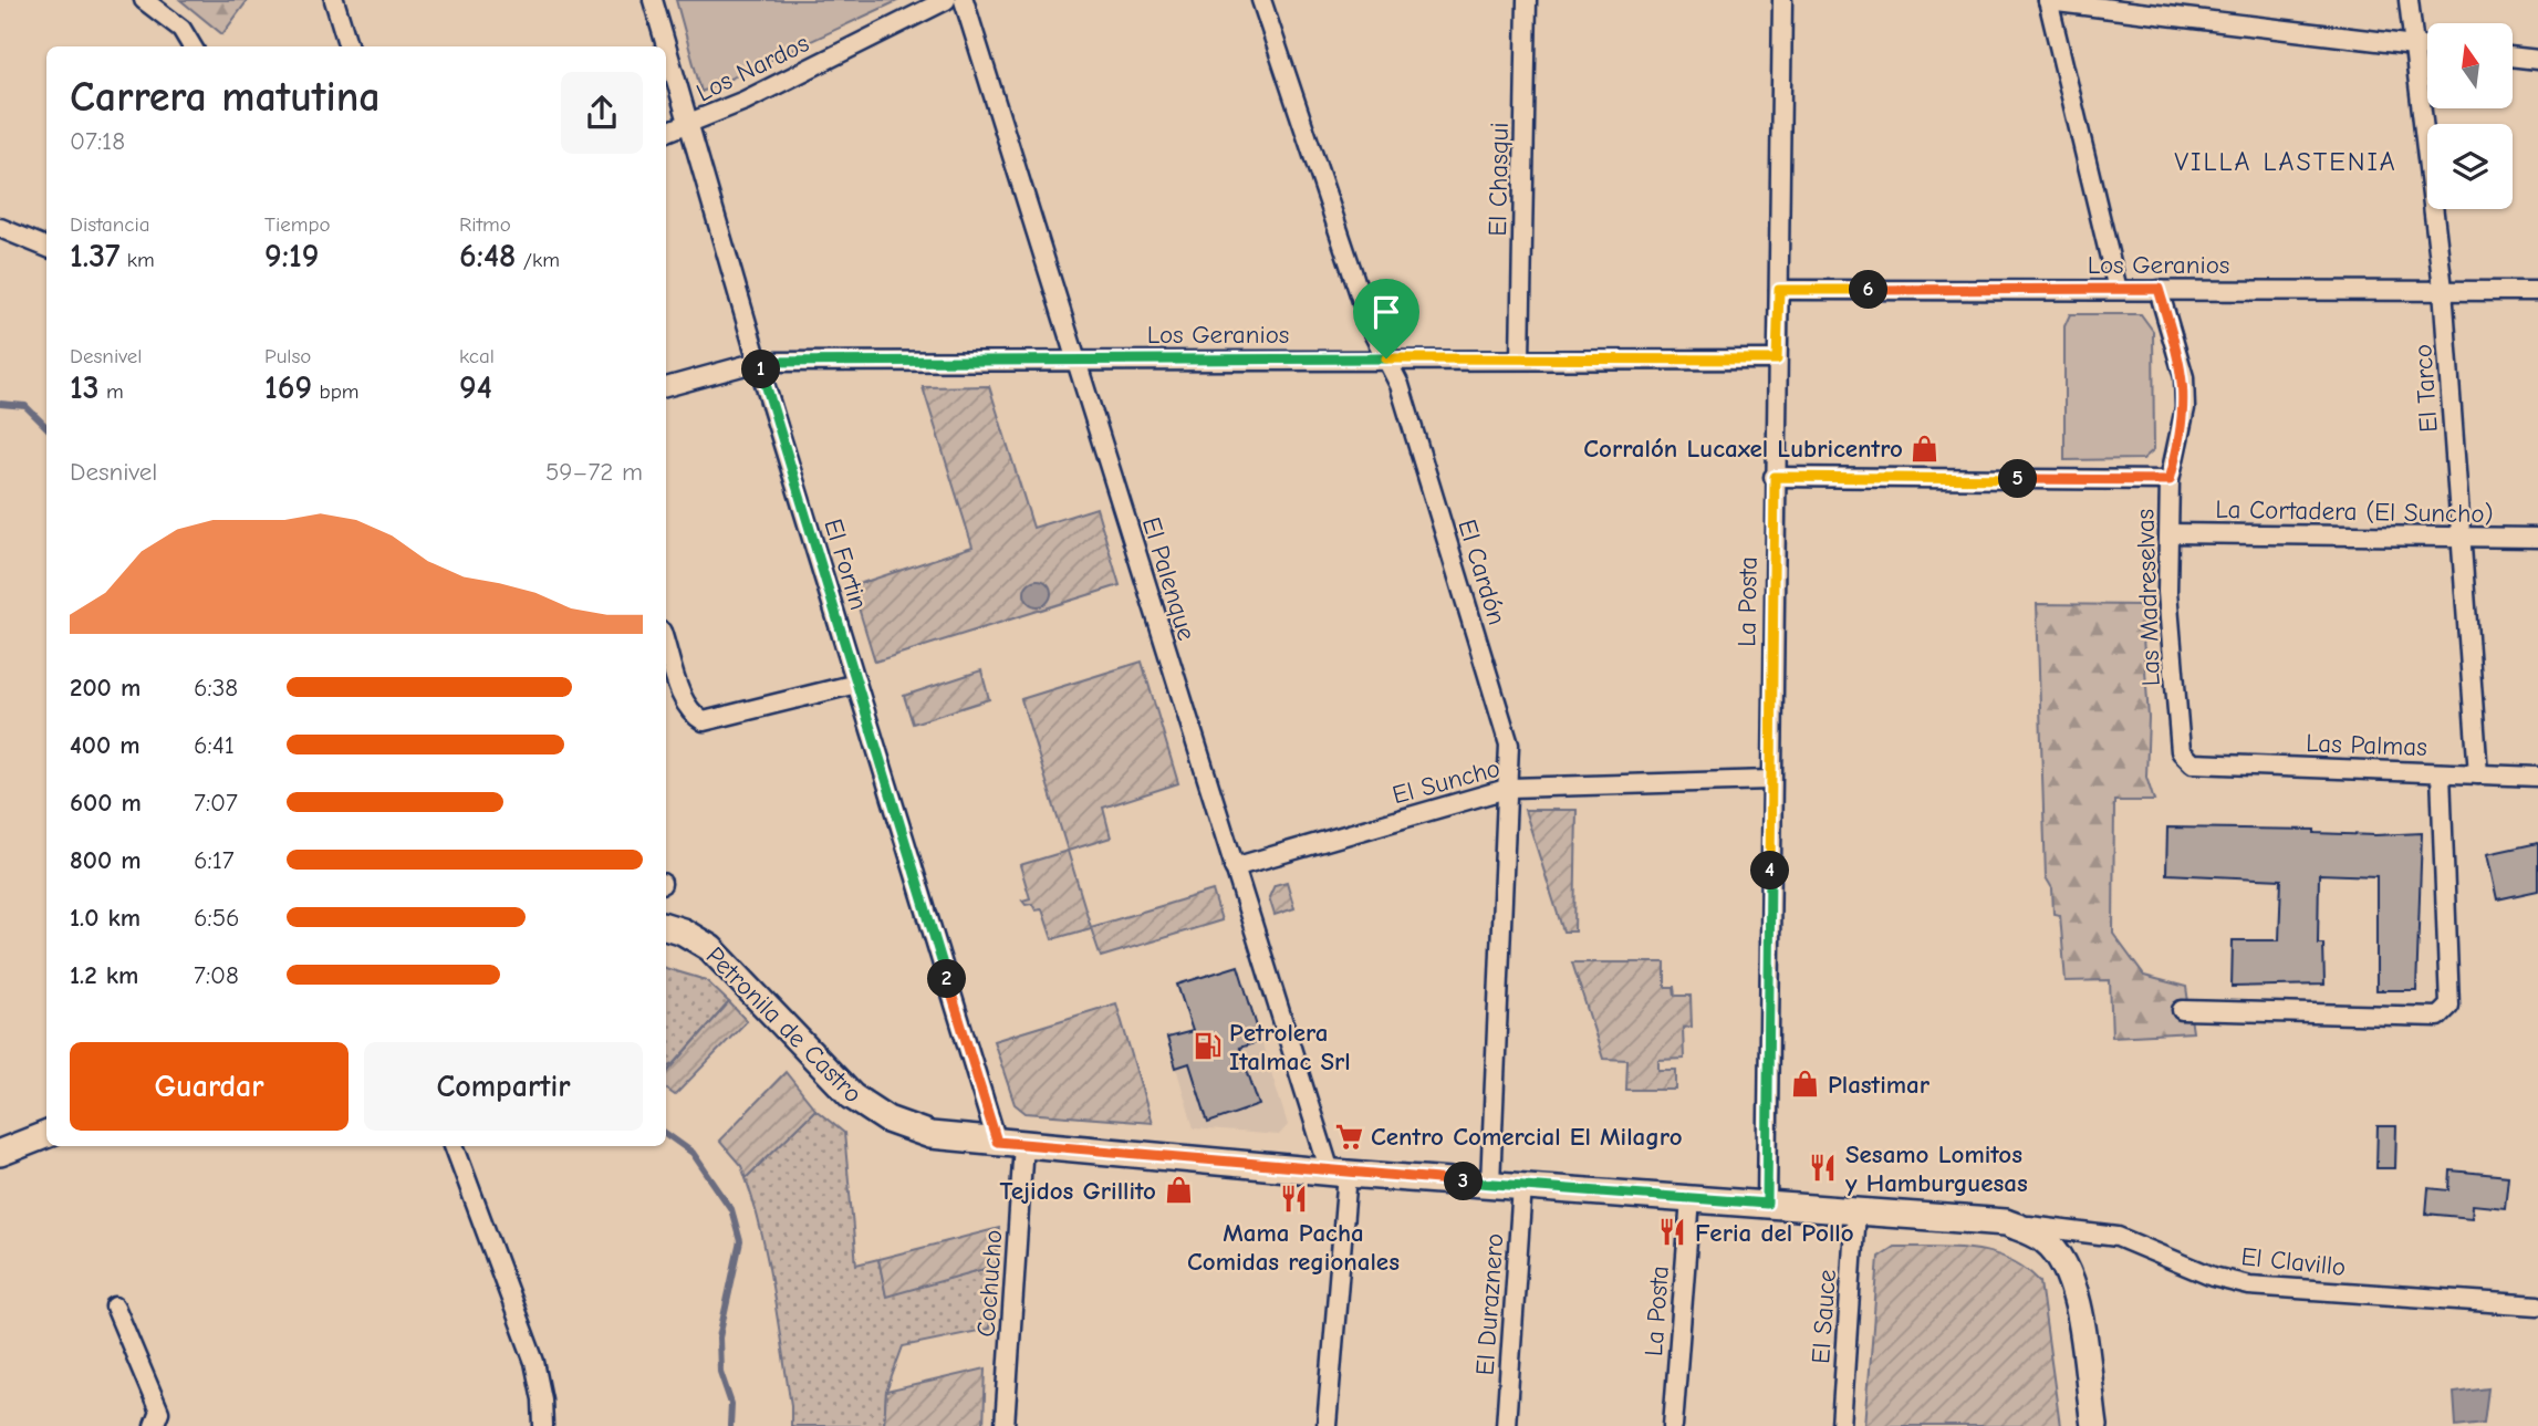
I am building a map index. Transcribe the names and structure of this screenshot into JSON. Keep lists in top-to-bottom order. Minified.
{"streets":{"main road":["Petronila de Castro"],"street":["Los Nardos","El Chasqui","Los Geranios","El Tarco","La Cortadera (El Suncho)","El Fortin","El Cardón","El Palenque","Las Madreselvas","La Posta","Las Palmas","El Suncho","El Clavillo","Cochucho","El Duraznero","El Sauce"]},"crossings":[["Los Nardos","El Fortin"],["El Chasqui","Los Geranios"],["Los Geranios","El Tarco"],["Los Geranios","El Fortin"],["Los Geranios","El Cardón"],["Los Geranios","El Palenque"],["Los Geranios","Las Madreselvas"],["Los Geranios","La Posta"],["El Tarco","La Cortadera (El Suncho)"],["El Tarco","Las Palmas"],["La Cortadera (El Suncho)","Las Madreselvas"],["El Fortin","Petronila de Castro"],["El Cardón","El Suncho"],["El Cardón","Petronila de Castro"],["El Palenque","El Suncho"],["El Palenque","Petronila de Castro"],["Las Madreselvas","Las Palmas"],["La Posta","El Suncho"],["La Posta","Petronila de Castro"],["Petronila de Castro","El Clavillo"],["Petronila de Castro","Cochucho"],["Petronila de Castro","El Duraznero"],["Petronila de Castro","El Sauce"]],"districts":["VILLA LASTENIA"],"places":{"shop":["Corralón Lucaxel Lubricentro","Plastimar","Tejidos Grillito"],"fuel station":["Petrolera Italmac Srl"],"supermarket":["Centro Comercial El Milagro"],"restaurant":["Sesamo Lomitos y Hamburguesas","Mama Pacha Comidas regionales","Feria del Pollo"]},"north":"top","page":{"heading":["Carrera matutina","07:18"],"stats":[["Distancia","1.37 km"],["Tiempo","9:19"],["Ritmo","6:48 /km"],["Desnivel","13 m"],["Pulso","169 bpm"],["kcal","94"]],"pins":["6","1","5","4","2","3"],"chart":["Desnivel","59–72 m"],"list":[{"name":"200 m","note":"6:38"},{"name":"400 m","note":"6:41"},{"name":"600 m","note":"7:07"},{"name":"800 m","note":"6:17"},{"name":"1.0 km","note":"6:56"},{"name":"1.2 km","note":"7:08"}],"buttons":["Guardar","Compartir"]}}
